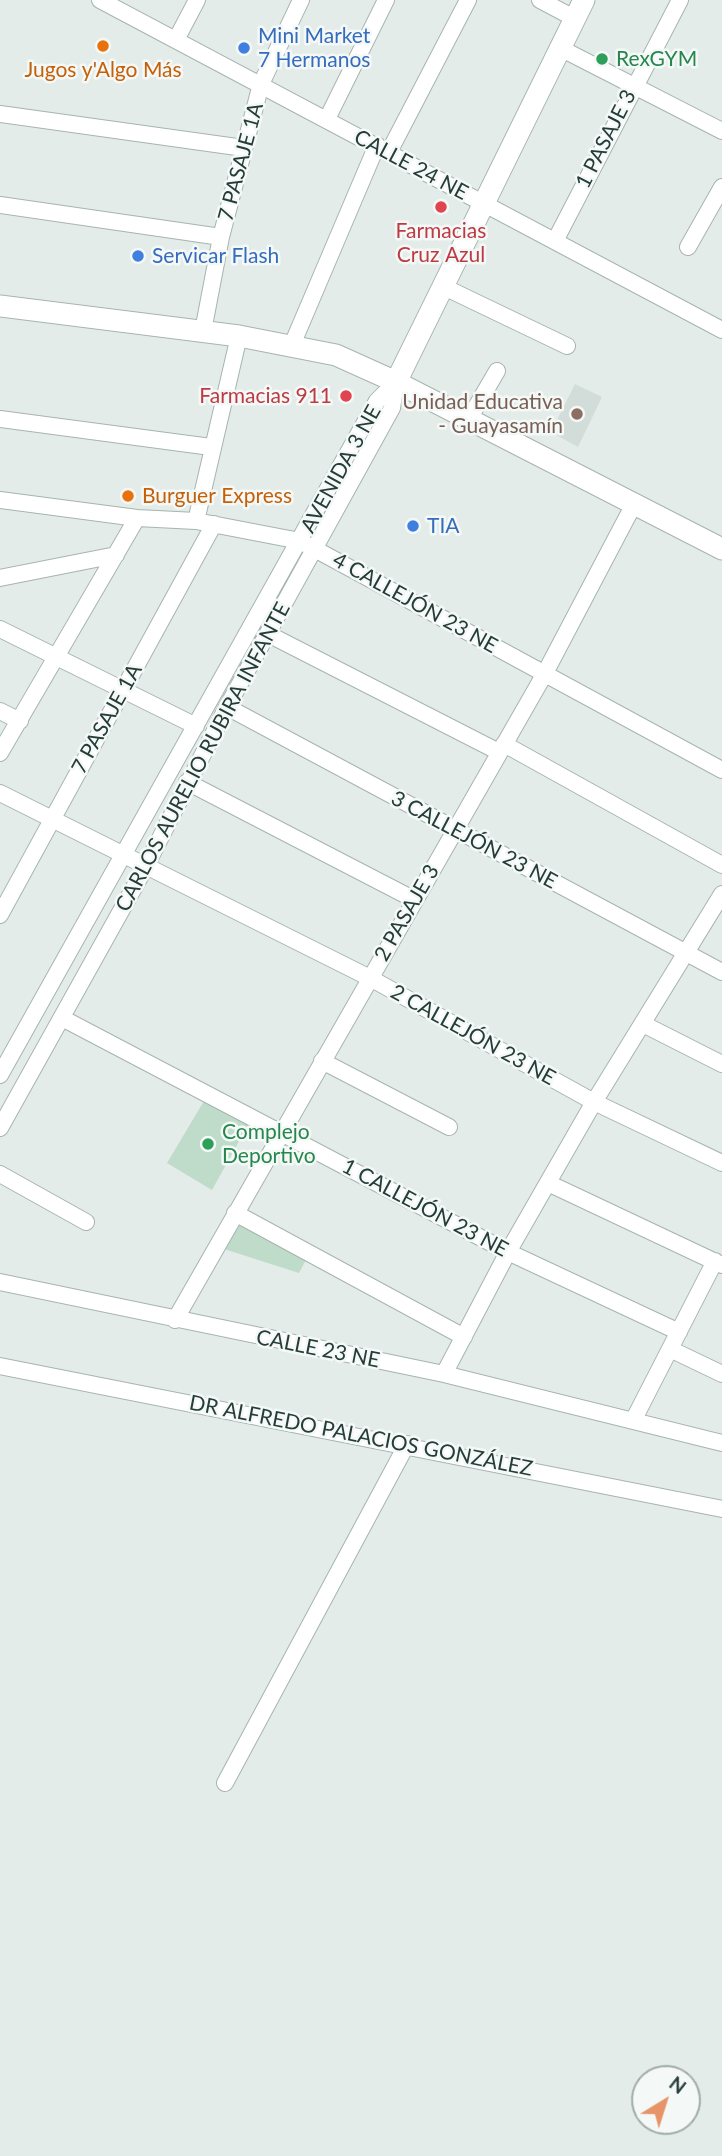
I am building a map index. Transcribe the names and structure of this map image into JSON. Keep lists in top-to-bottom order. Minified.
{"streets":{"street":["1 PASAJE 3","7 PASAJE 1A","CALLE 24 NE","AVENIDA 3 NE","4 CALLEJÓN 23 NE","CARLOS AURELIO RUBIRA INFANTE","3 CALLEJÓN 23 NE","2 PASAJE 3","2 CALLEJÓN 23 NE","1 CALLEJÓN 23 NE","CALLE 23 NE","DR ALFREDO PALACIOS GONZÁLEZ"]},"crossings":[["1 PASAJE 3","CALLE 24 NE"],["7 PASAJE 1A","CALLE 24 NE"],["7 PASAJE 1A","4 CALLEJÓN 23 NE"],["7 PASAJE 1A","2 CALLEJÓN 23 NE"],["AVENIDA 3 NE","4 CALLEJÓN 23 NE"],["AVENIDA 3 NE","CARLOS AURELIO RUBIRA INFANTE"],["4 CALLEJÓN 23 NE","CARLOS AURELIO RUBIRA INFANTE"],["4 CALLEJÓN 23 NE","2 PASAJE 3"],["CARLOS AURELIO RUBIRA INFANTE","3 CALLEJÓN 23 NE"],["CARLOS AURELIO RUBIRA INFANTE","2 CALLEJÓN 23 NE"],["CARLOS AURELIO RUBIRA INFANTE","1 CALLEJÓN 23 NE"],["3 CALLEJÓN 23 NE","2 PASAJE 3"],["2 PASAJE 3","2 CALLEJÓN 23 NE"],["2 PASAJE 3","1 CALLEJÓN 23 NE"],["2 PASAJE 3","CALLE 23 NE"]],"places":["Jugos y'Algo Más","Mini Market 7 Hermanos","RexGYM","Farmacias Cruz Azul","Servicar Flash","Farmacias 911","Unidad Educativa - Guayasamín","Burguer Express","TIA","Complejo Deportivo"],"north":"top right"}
